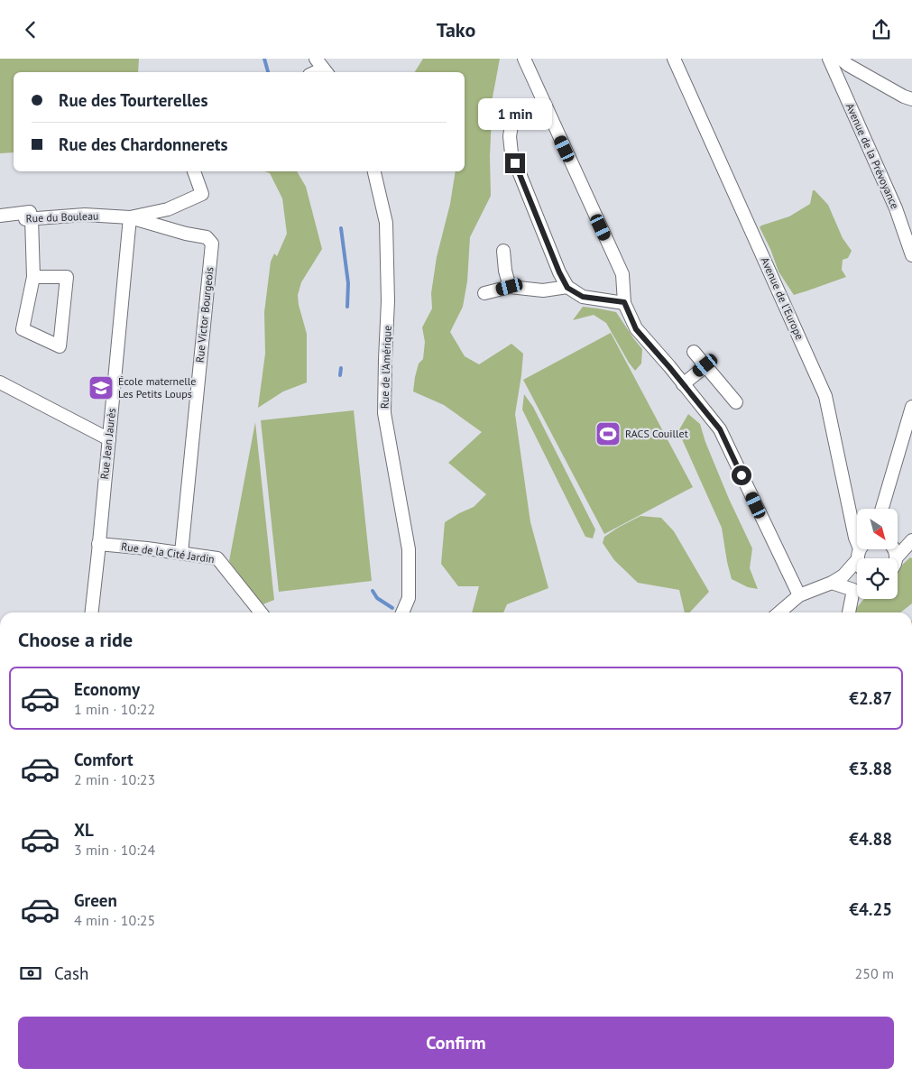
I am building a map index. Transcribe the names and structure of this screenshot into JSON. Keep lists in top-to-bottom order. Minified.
{"streets":{"street":["Avenue de la Prévoyance","Rue du Bouleau","Avenue de l'Europe","Rue Victor Bourgeois","Rue de l'Amérique","Rue Jean Jaurès","Rue de la Cité Jardin"]},"crossings":[["Rue du Bouleau","Rue Victor Bourgeois"],["Rue du Bouleau","Rue Jean Jaurès"],["Rue Victor Bourgeois","Rue Jean Jaurès"],["Rue Victor Bourgeois","Rue de la Cité Jardin"],["Rue Jean Jaurès","Rue de la Cité Jardin"]],"places":{"school or university":["École maternelle Les Petits Loups"],"sports":["RACS Couillet"]},"north":"bottom right","page":{"header":"Tako","banner":["Rue des Tourterelles","Rue des Chardonnerets"],"bubble":"1 min","heading":"Choose a ride","list":[{"name":"Economy","note":"1 min · 10:22","value":"€2.87"},{"name":"Comfort","note":"2 min · 10:23","value":"€3.88"},{"name":"XL","note":"3 min · 10:24","value":"€4.88"},{"name":"Green","note":"4 min · 10:25","value":"€4.25"}],"pay":["Cash","250 m"],"buttons":"Confirm"}}
